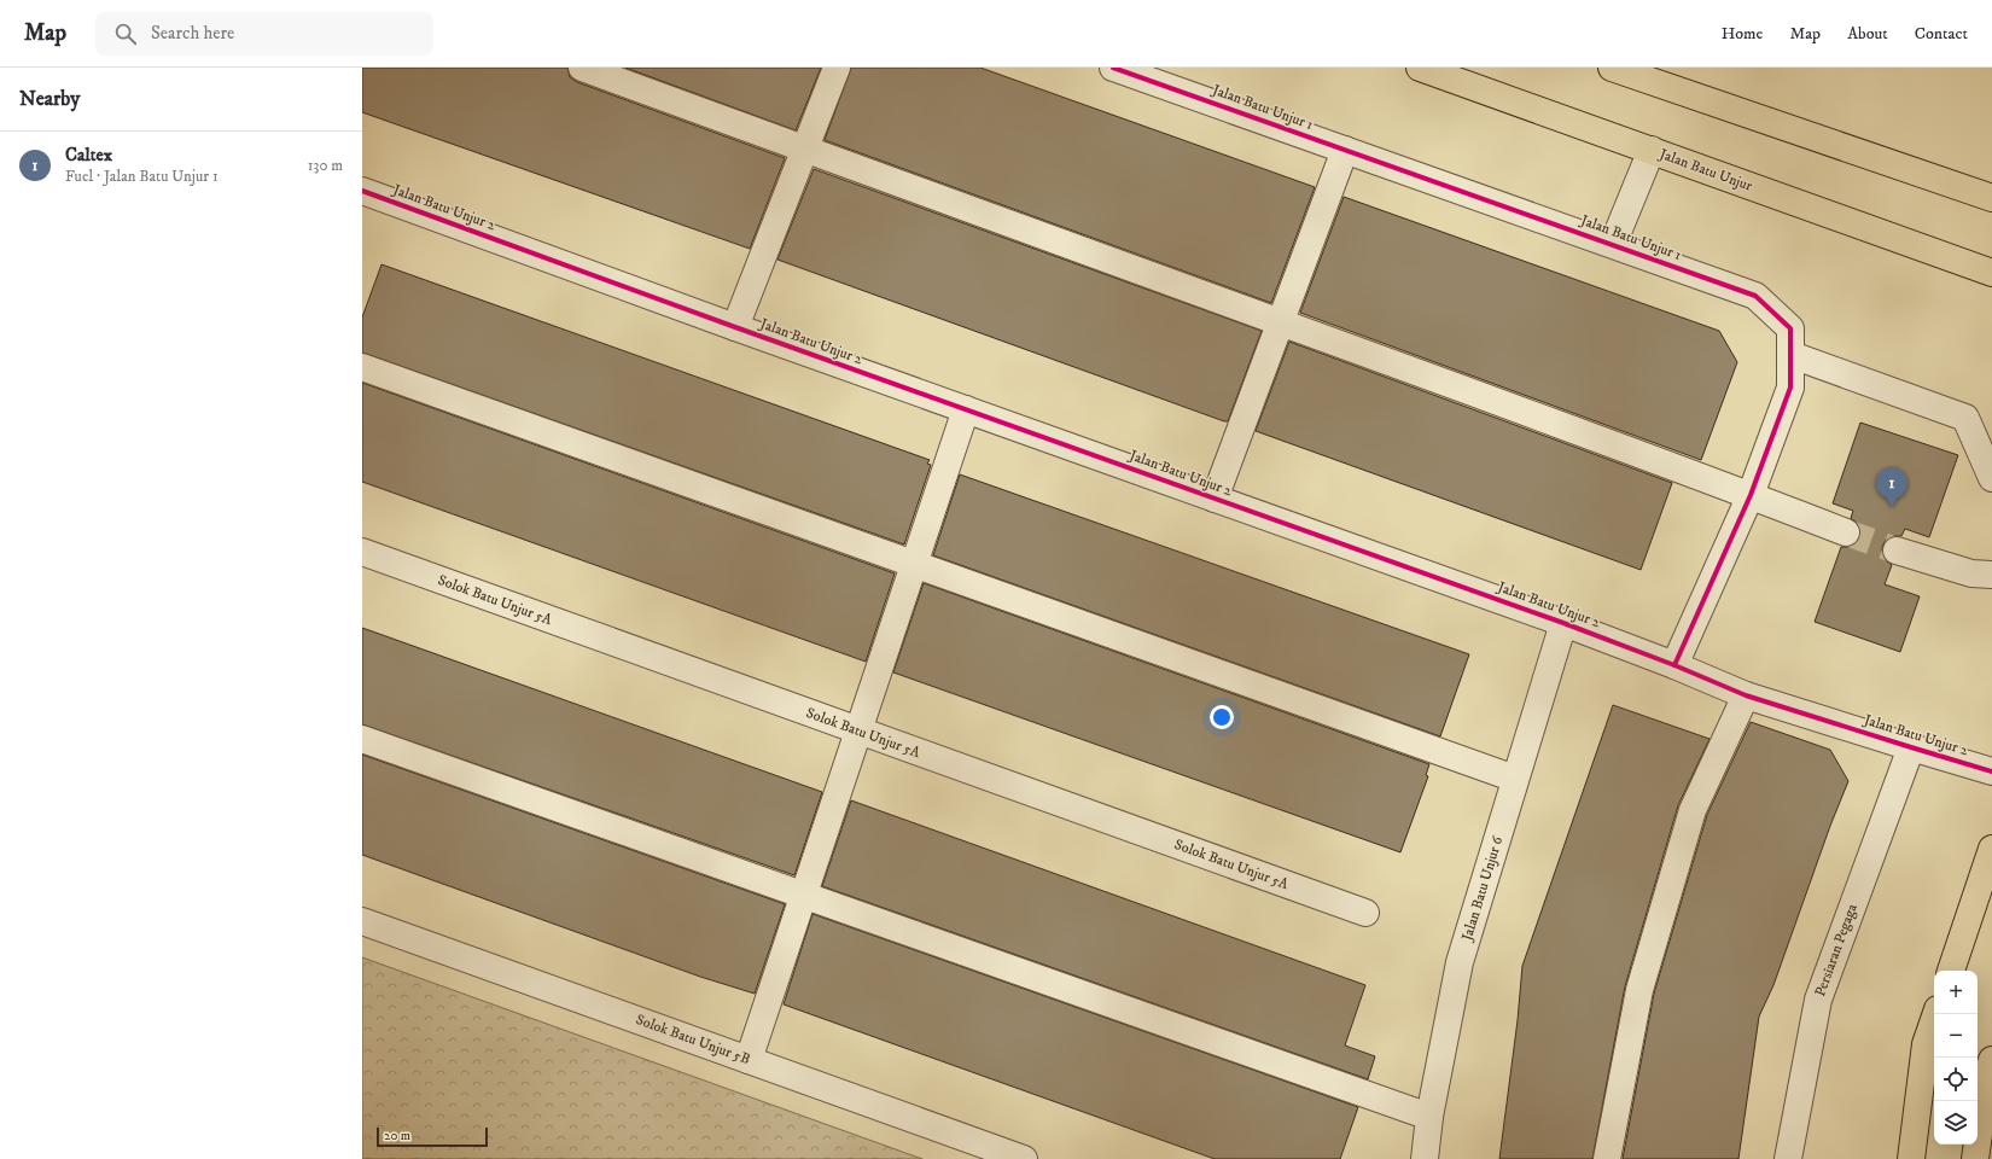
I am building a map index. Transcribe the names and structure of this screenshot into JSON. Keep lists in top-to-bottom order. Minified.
{"streets":{"main road":["Jalan Batu Unjur"],"street":["Jalan Batu Unjur 1","Jalan Batu Unjur 2","Solok Batu Unjur 5A","Jalan Batu Unjur 6","Persiaran Pegaga","Solok Batu Unjur 5B"]},"crossings":[["Jalan Batu Unjur 1","Jalan Batu Unjur 2"],["Jalan Batu Unjur 2","Jalan Batu Unjur 6"],["Jalan Batu Unjur 2","Persiaran Pegaga"]],"scale_bar":"20 m","page":{"header":"Map","search":"Search here","nav":["Home","Map","About","Contact"],"heading":"Nearby","list":[{"mark":"1","name":"Caltex","note":"Fuel · Jalan Batu Unjur 1","value":"130 m"}],"pins":"1","map_buttons":["+","−"],"scale":"20 m"}}
